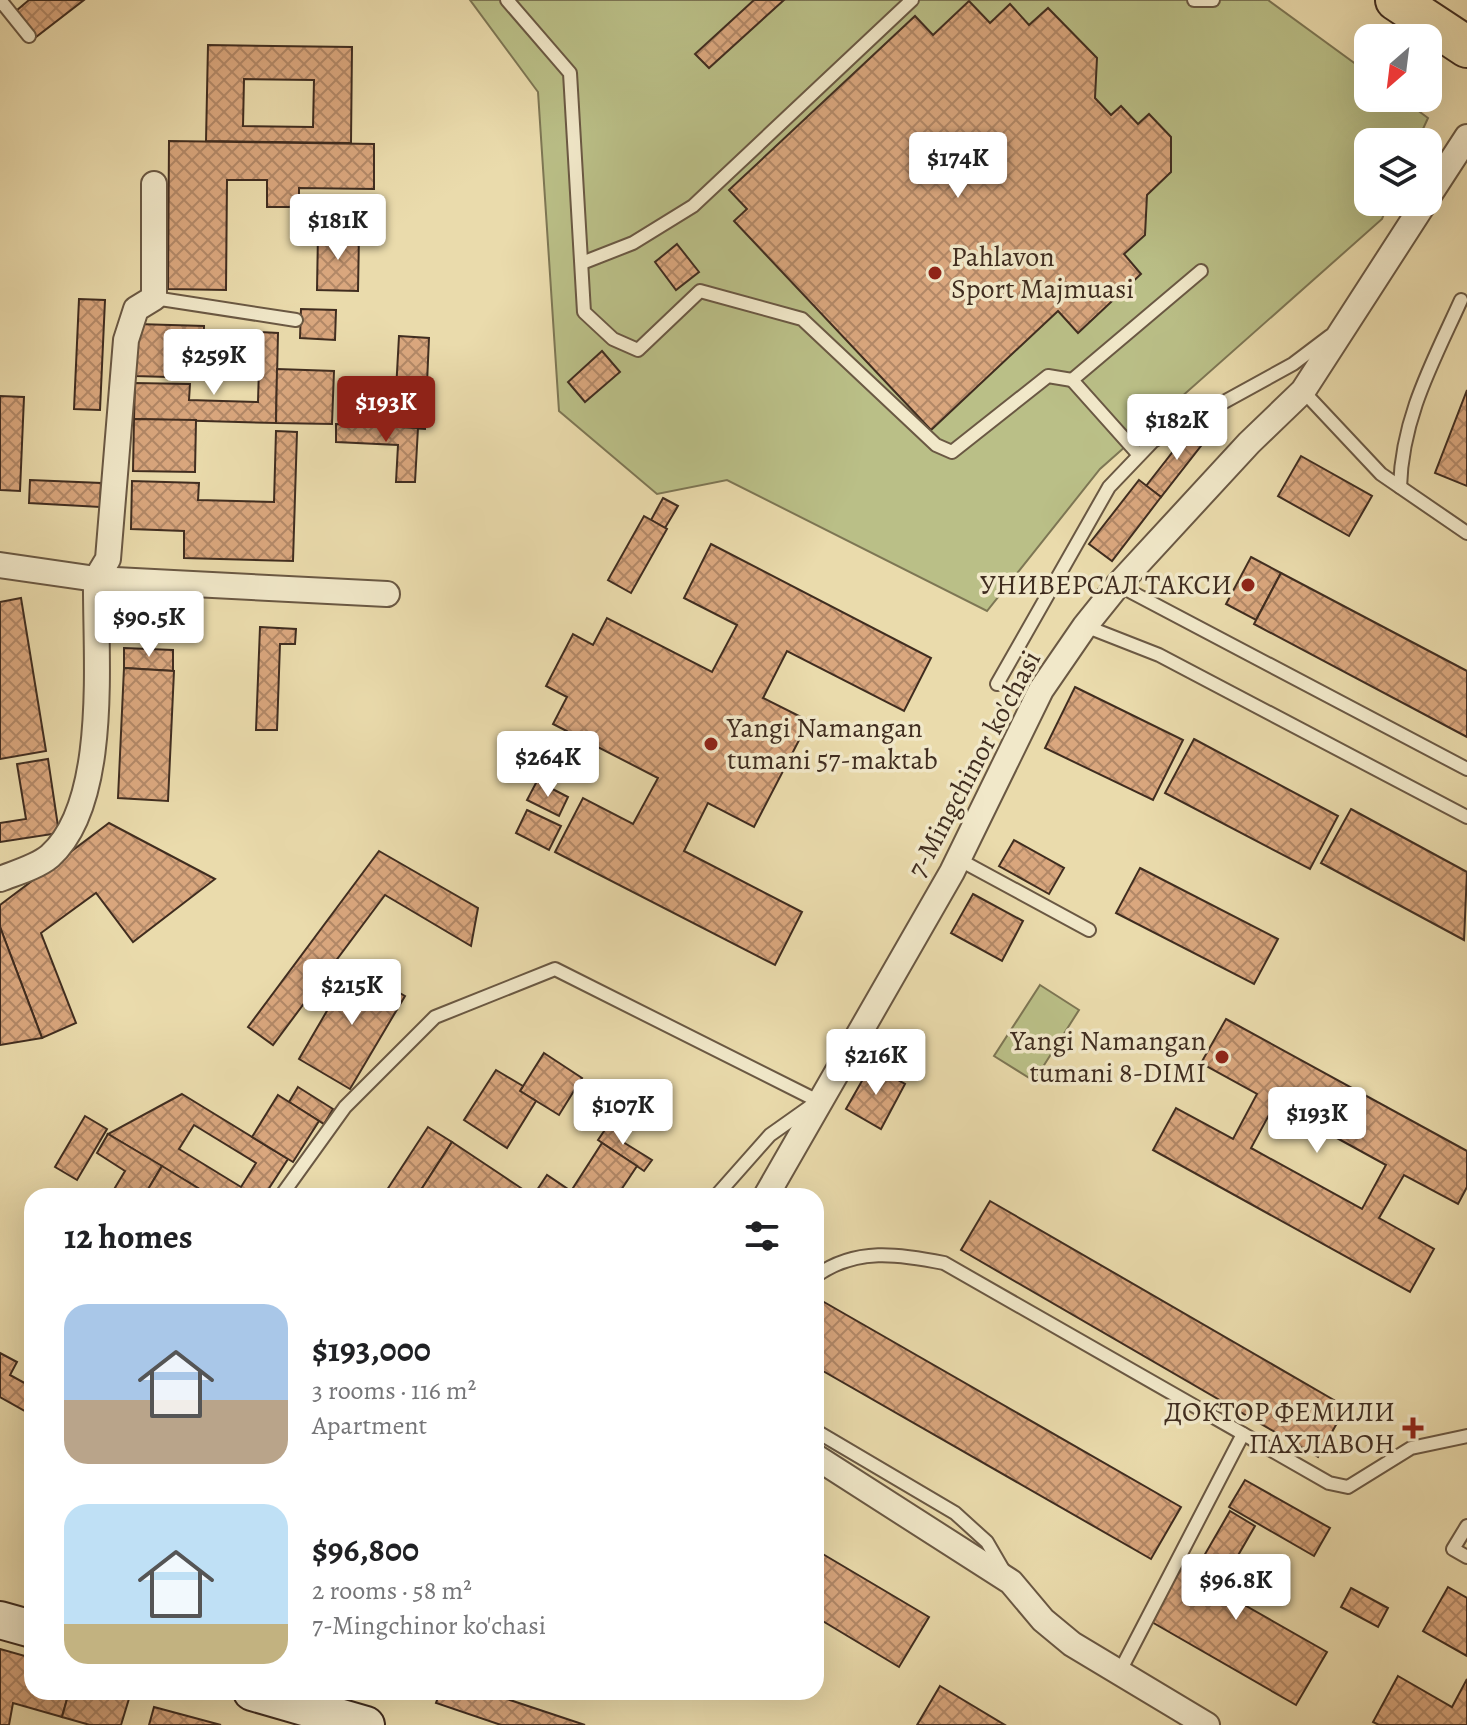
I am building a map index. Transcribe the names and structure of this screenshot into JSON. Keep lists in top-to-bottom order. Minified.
{"streets":{"street":["7-Mingchinor ko'chasi"]},"places":{"other":["Pahlavon Sport Majmuasi","УНИВЕРСАЛ ТАКСИ","Yangi Namangan tumani 57-maktab","Yangi Namangan tumani 8-DIMI"],"health":["ДОКТОР ФЕМИЛИ ПАХЛАВОН"]},"north":"bottom left","page":{"price":["$174K","$181K","$259K","$193K","$182K","$90.5K","$264K","$215K","$216K","$107K","$193K","$96.8K"],"heading":"12 homes","list":[{"name":"$193,000","note":"3 rooms · 116 m² · Apartment"},{"name":"$96,800","note":"2 rooms · 58 m² · 7-Mingchinor ko'chasi"}]}}
